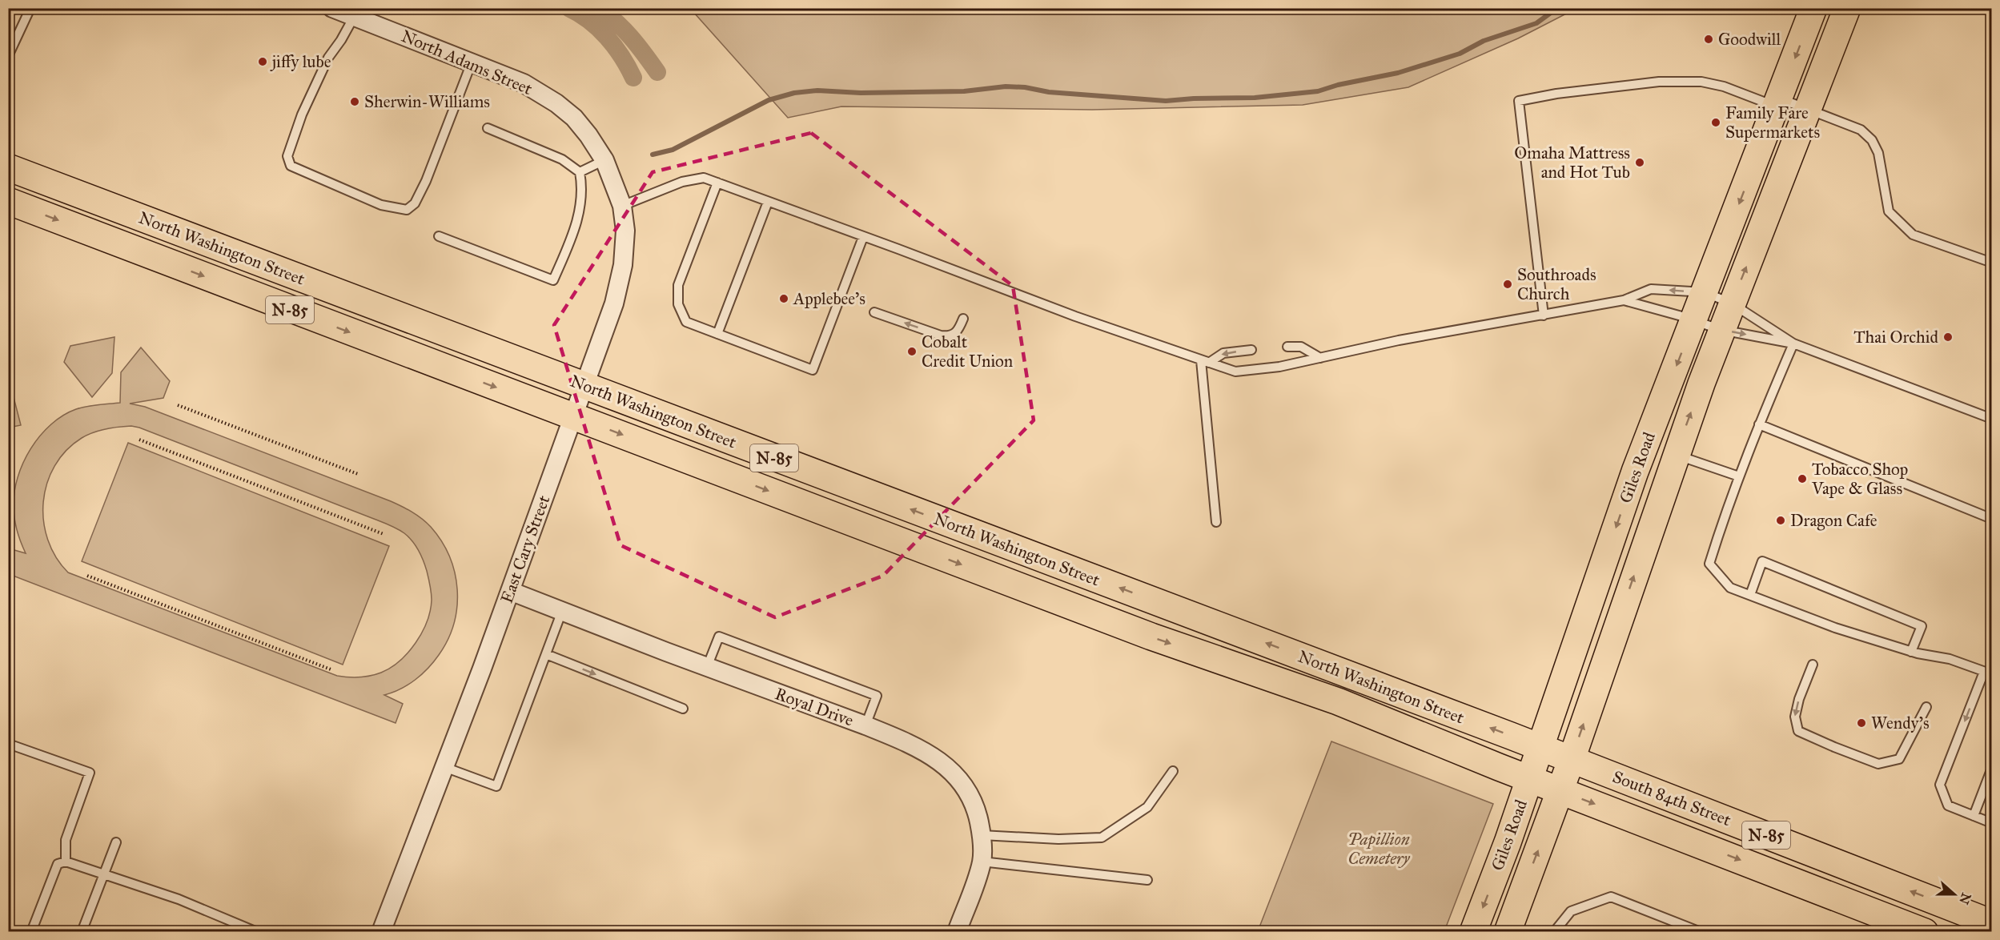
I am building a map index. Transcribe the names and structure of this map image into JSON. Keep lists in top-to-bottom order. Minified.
{"streets":{"main road":["North Washington Street","N-85","Giles Road","South 84th Street"],"street":["North Adams Street","East Cary Street","Royal Drive"]},"crossings":[["North Adams Street","East Cary Street"],["North Washington Street","Giles Road"],["North Washington Street","East Cary Street"],["North Washington Street","South 84th Street"],["Giles Road","South 84th Street"],["East Cary Street","Royal Drive"]],"parks":["Papillion Cemetery"],"places":["Goodwill","jiffy lube","Sherwin-Williams","Family Fare Supermarkets","Omaha Mattress and Hot Tub","Southroads Church","Applebee's","Thai Orchid","Cobalt Credit Union","Tobacco Shop Vape & Glass","Dragon Cafe","Wendy's"],"north":"right"}
